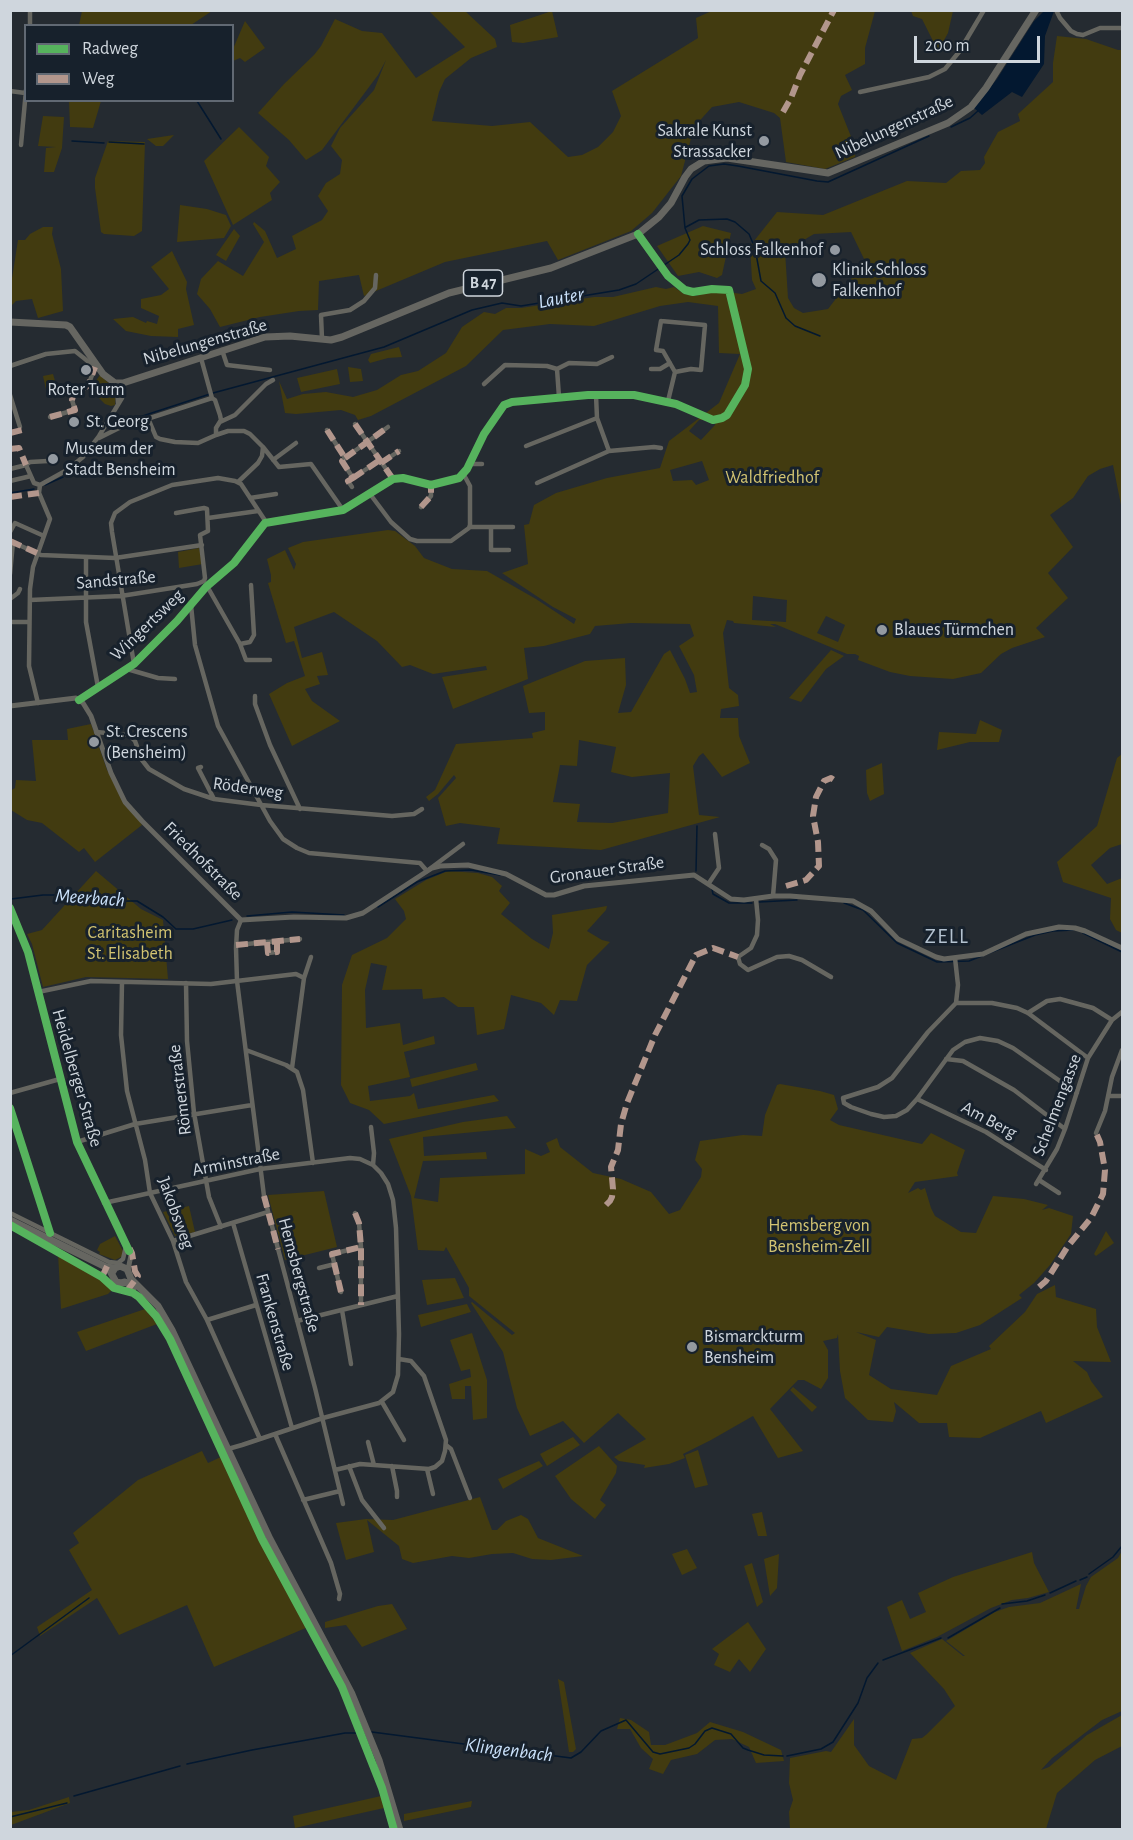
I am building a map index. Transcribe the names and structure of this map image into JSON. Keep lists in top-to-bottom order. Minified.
{"streets":{"main road":["Nibelungenstraße","B 47","Heidelberger Straße"],"street":["Sandstraße","Wingertsweg","Röderweg","Friedhofstraße","Gronauer Straße","Römerstraße","Schelmengasse","Am Berg","Arminstraße","Jakobsweg","Hemsbergstraße","Frankenstraße"]},"crossings":[["Sandstraße","Wingertsweg"],["Wingertsweg","Friedhofstraße"],["Röderweg","Friedhofstraße"],["Friedhofstraße","Gronauer Straße"],["Friedhofstraße","Hemsbergstraße"],["Heidelberger Straße","Arminstraße"],["Römerstraße","Arminstraße"],["Schelmengasse","Am Berg"],["Arminstraße","Jakobsweg"],["Arminstraße","Hemsbergstraße"]],"districts":["ZELL"],"water":["Lauter","Meerbach","Klingenbach"],"parks":["Waldfriedhof","Caritasheim St. Elisabeth","Hemsberg von Bensheim-Zell"],"places":["Sakrale Kunst Strassacker","Schloss Falkenhof","Klinik Schloss Falkenhof","Roter Turm","St. Georg","Museum der Stadt Bensheim","Blaues Türmchen","St. Crescens (Bensheim)","Bismarckturm Bensheim"],"legend":["Radweg","Weg"],"scale_bar":"200 m"}
